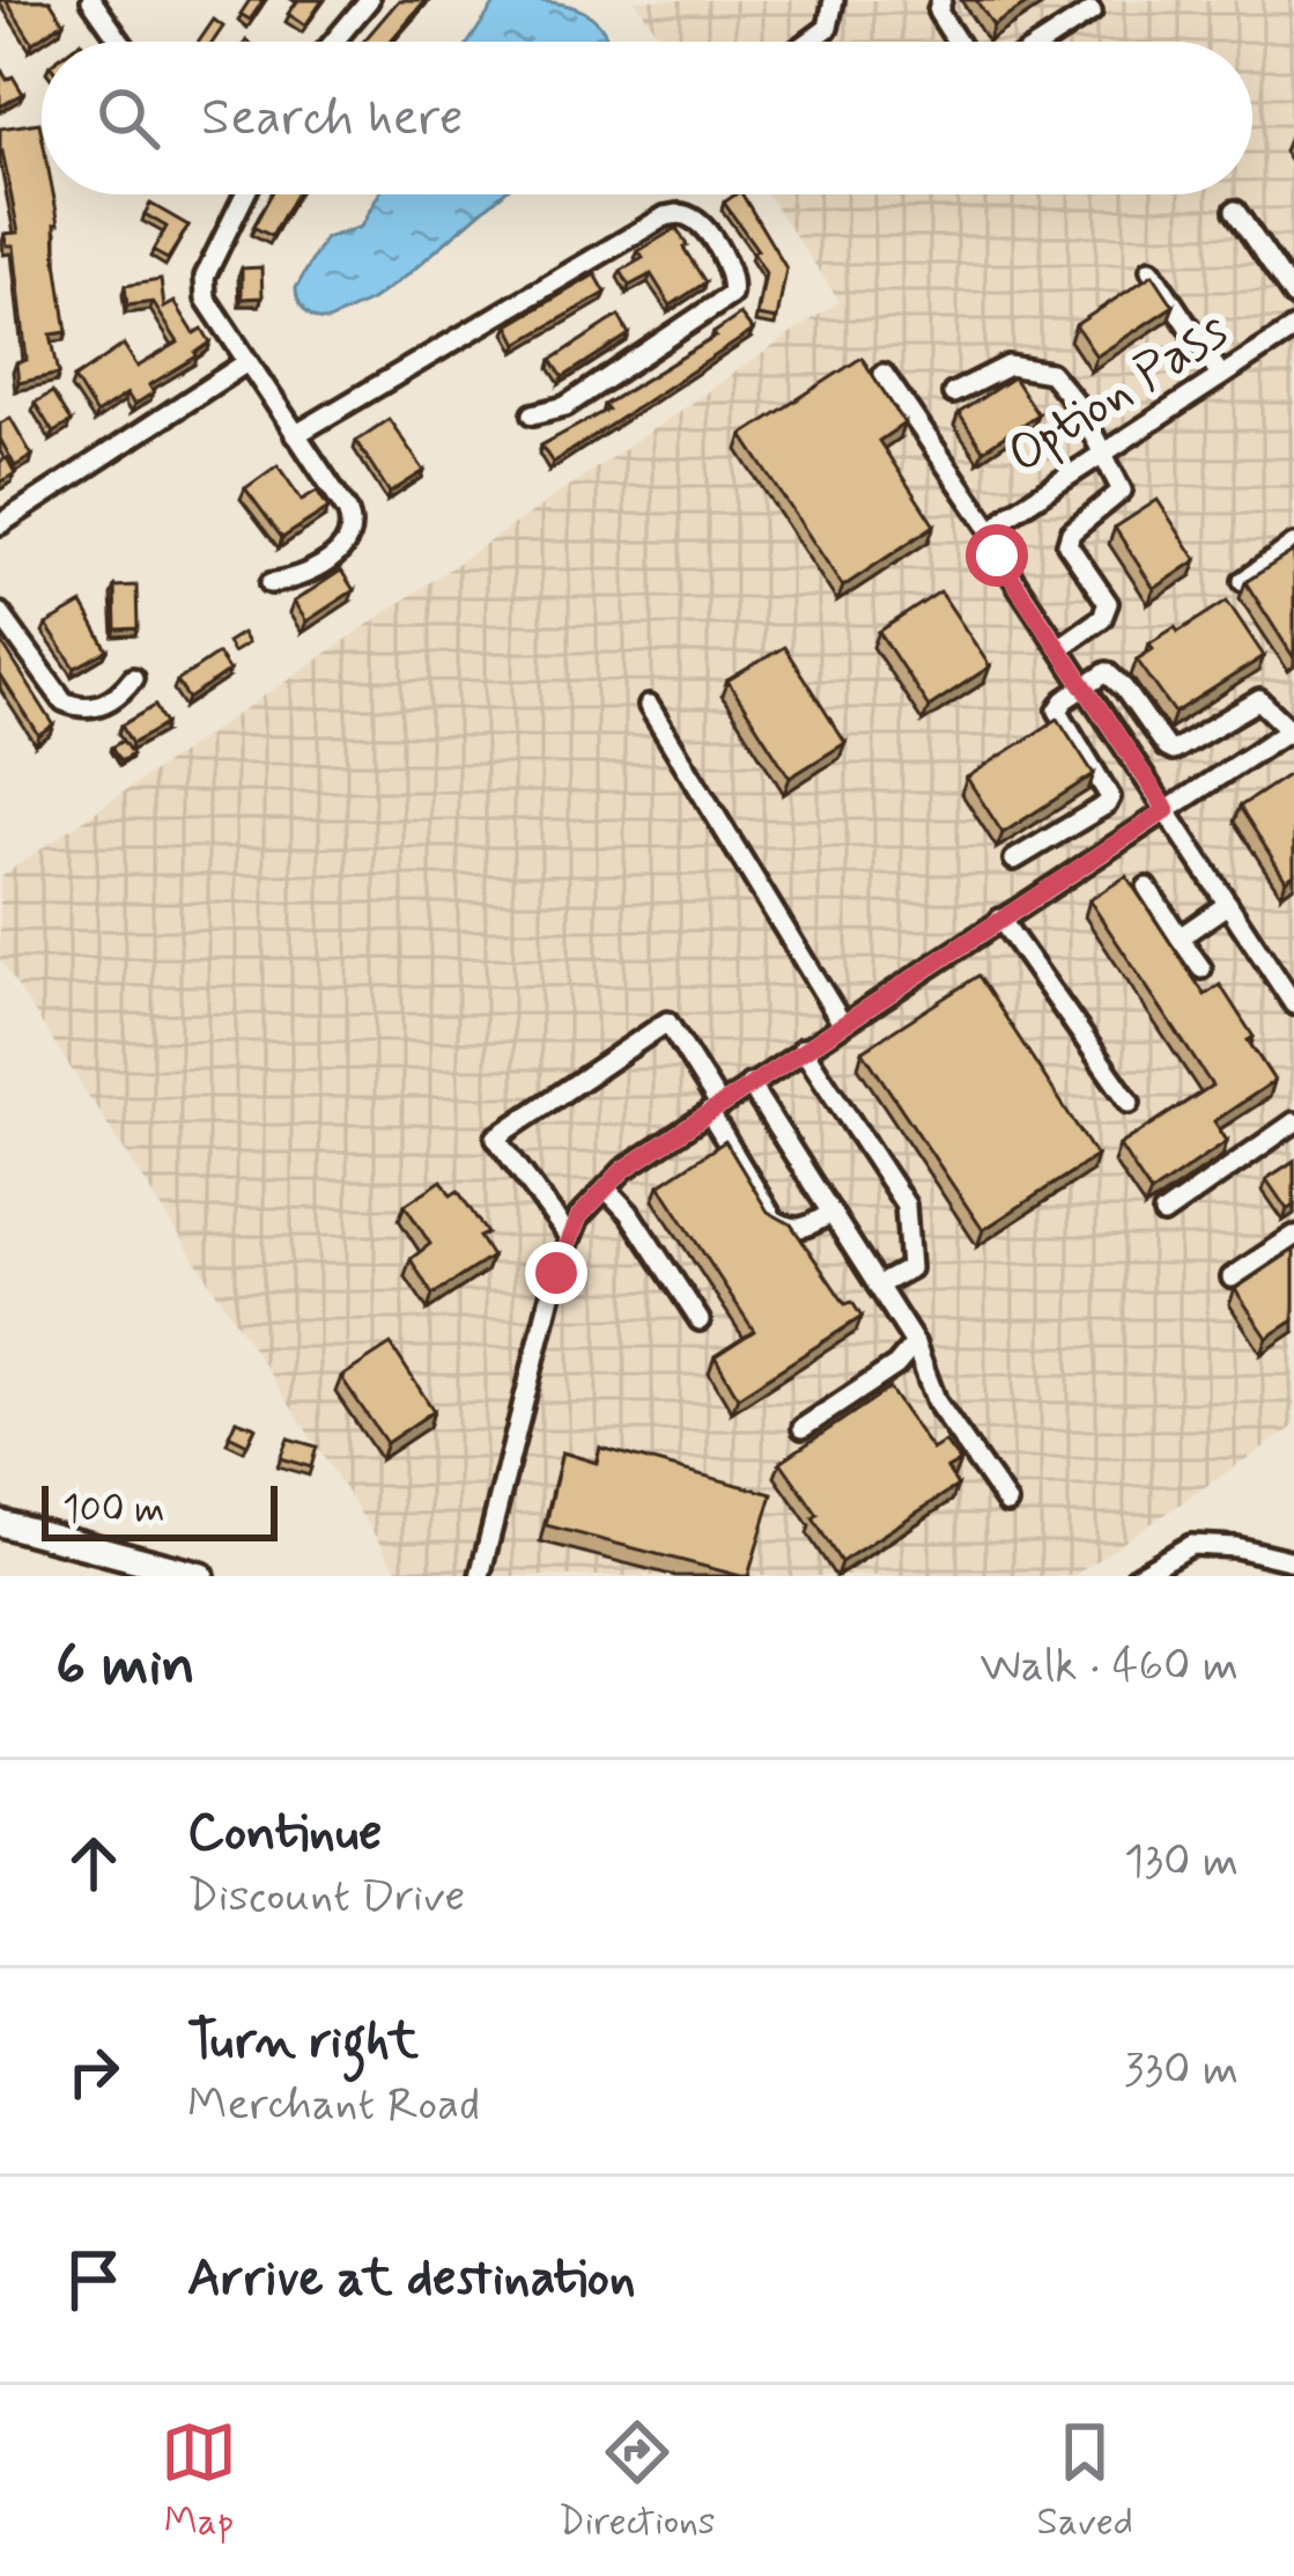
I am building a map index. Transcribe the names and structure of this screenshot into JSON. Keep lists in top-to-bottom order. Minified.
{"streets":{"street":["Option Pass"]},"scale_bar":"100 m","page":{"search":"Search here","scale":"100 m","heading":["6 min","Walk · 460 m"],"list":[["Continue","Discount Drive","130 m"],["Turn right","Merchant Road","330 m"],"Arrive at destination"],"nav":["Map","Directions","Saved"]}}
